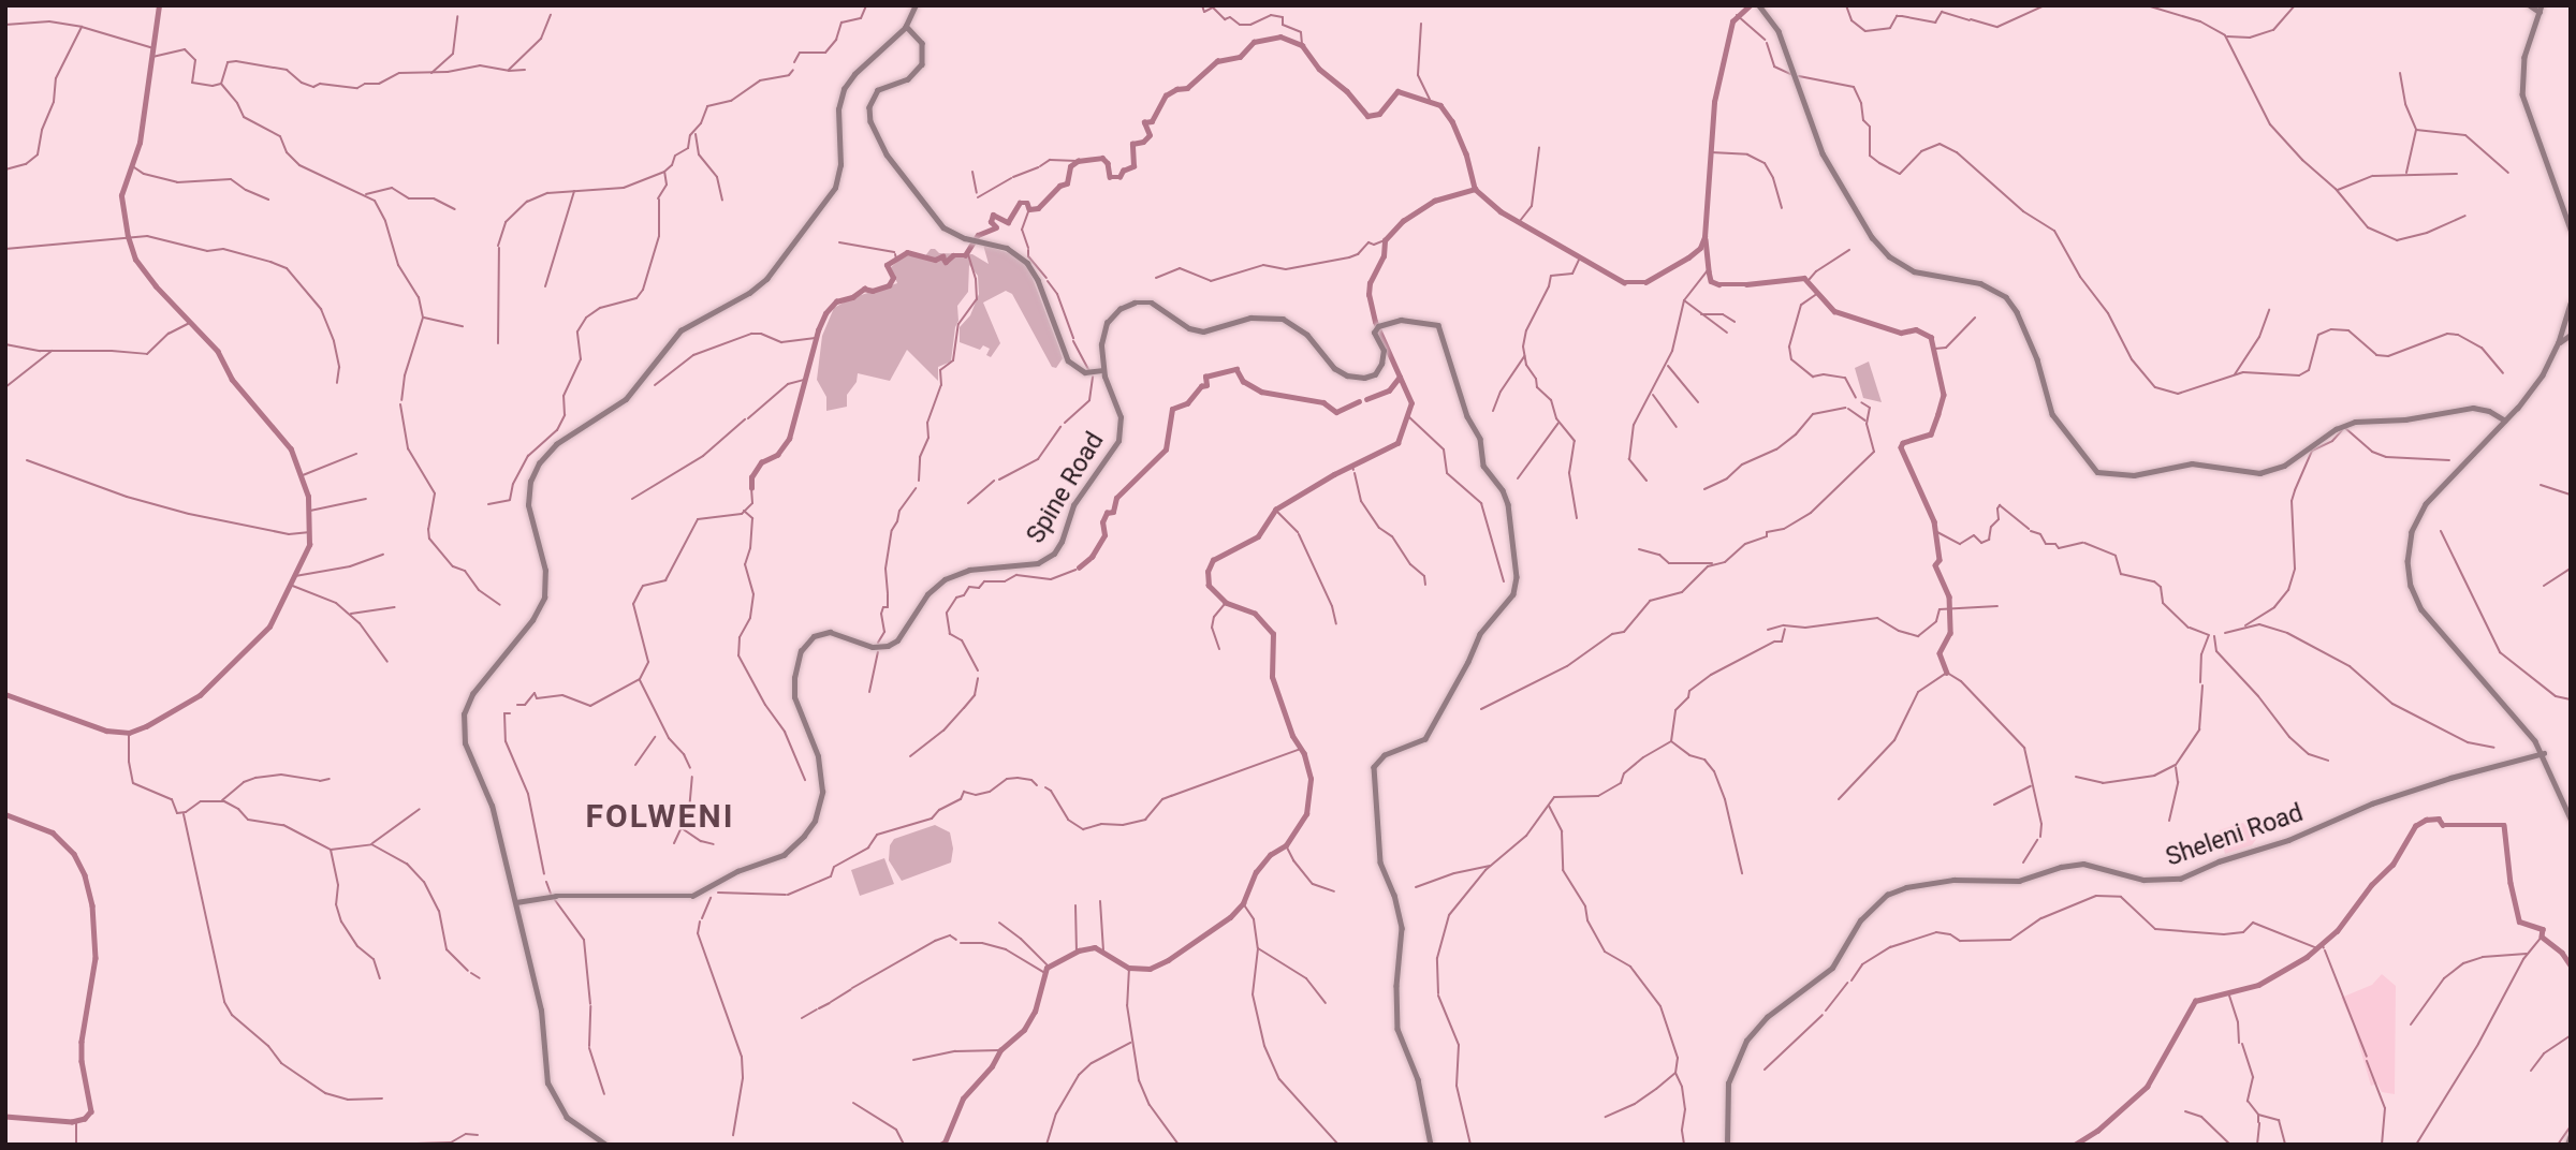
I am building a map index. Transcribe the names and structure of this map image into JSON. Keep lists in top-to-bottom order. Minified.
{"streets":{"street":["Spine Road","Sheleni Road"]},"districts":["FOLWENI"]}
